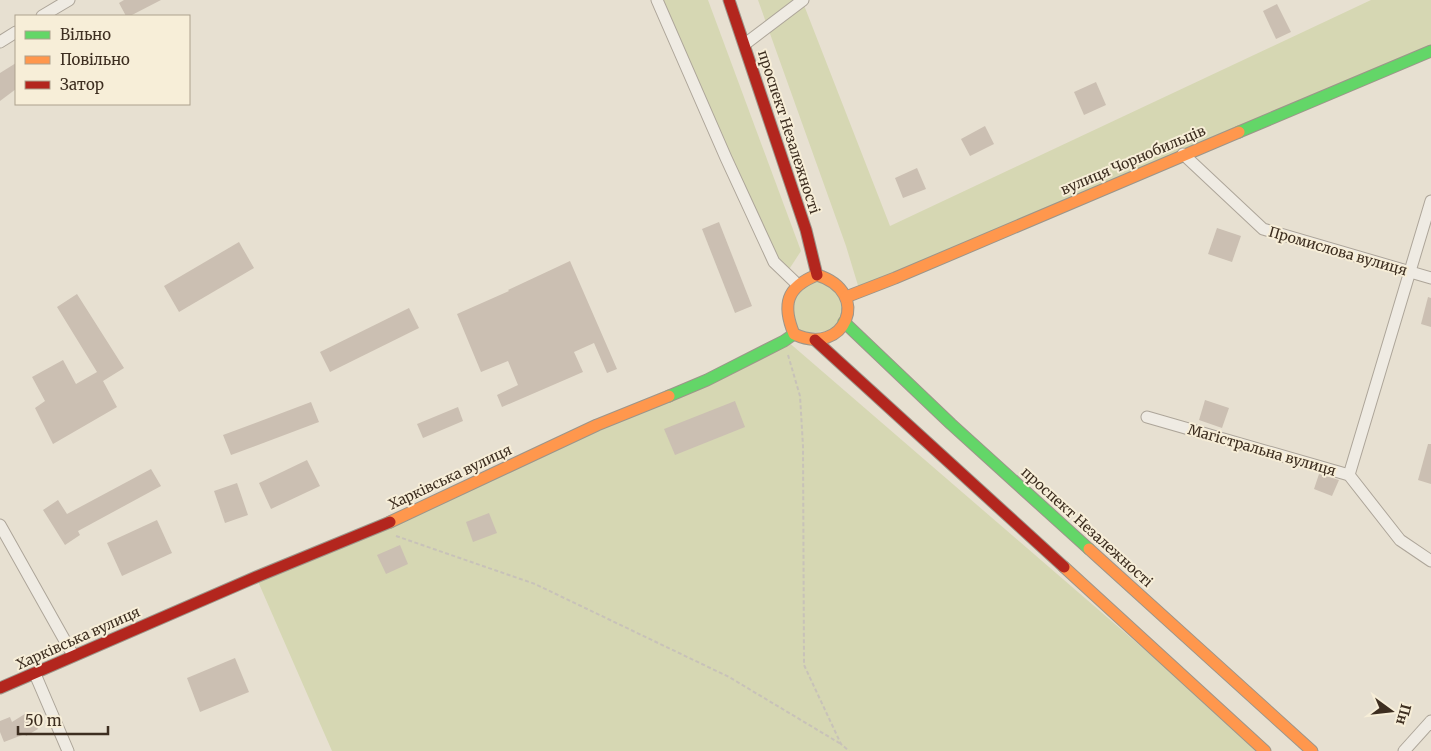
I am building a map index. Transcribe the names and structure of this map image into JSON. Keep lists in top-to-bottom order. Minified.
{"streets":{"street":["проспект Незалежності","вулиця Чорнобильців","Промислова вулиця","Магістральна вулиця","Харківська вулиця"]},"crossings":[["проспект Незалежності","вулиця Чорнобильців"],["проспект Незалежності","Харківська вулиця"],["вулиця Чорнобильців","Промислова вулиця"],["вулиця Чорнобильців","Харківська вулиця"]],"legend":["Вільно","Повільно","Затор"],"scale_bar":"50 m","north":"right"}
